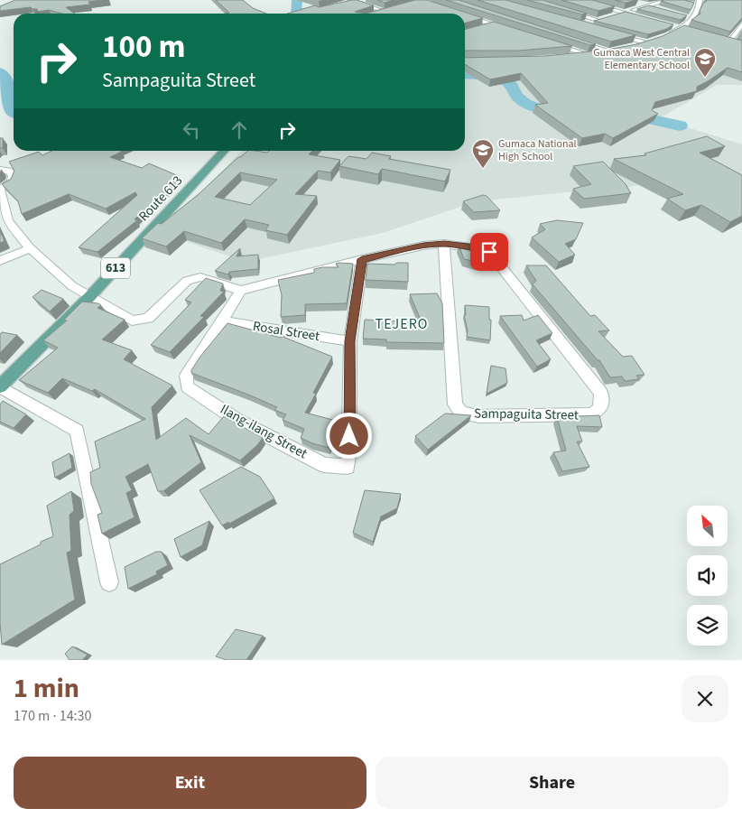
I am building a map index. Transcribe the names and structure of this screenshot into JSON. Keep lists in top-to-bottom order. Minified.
{"streets":{"main road":["Route 613","613"],"street":["Rosal Street","Sampaguita Street","Ilang-ilang Street"]},"crossings":[["Rosal Street","Ilang-ilang Street"],["Sampaguita Street","Ilang-ilang Street"]],"districts":["TEJERO"],"places":{"school or university":["Gumaca West Central Elementary School","Gumaca National High School"]},"north":"top left","page":{"turn":["100 m","Sampaguita Street"],"heading":["1 min","170 m · 14:30"],"buttons":["Exit","Share"]}}
